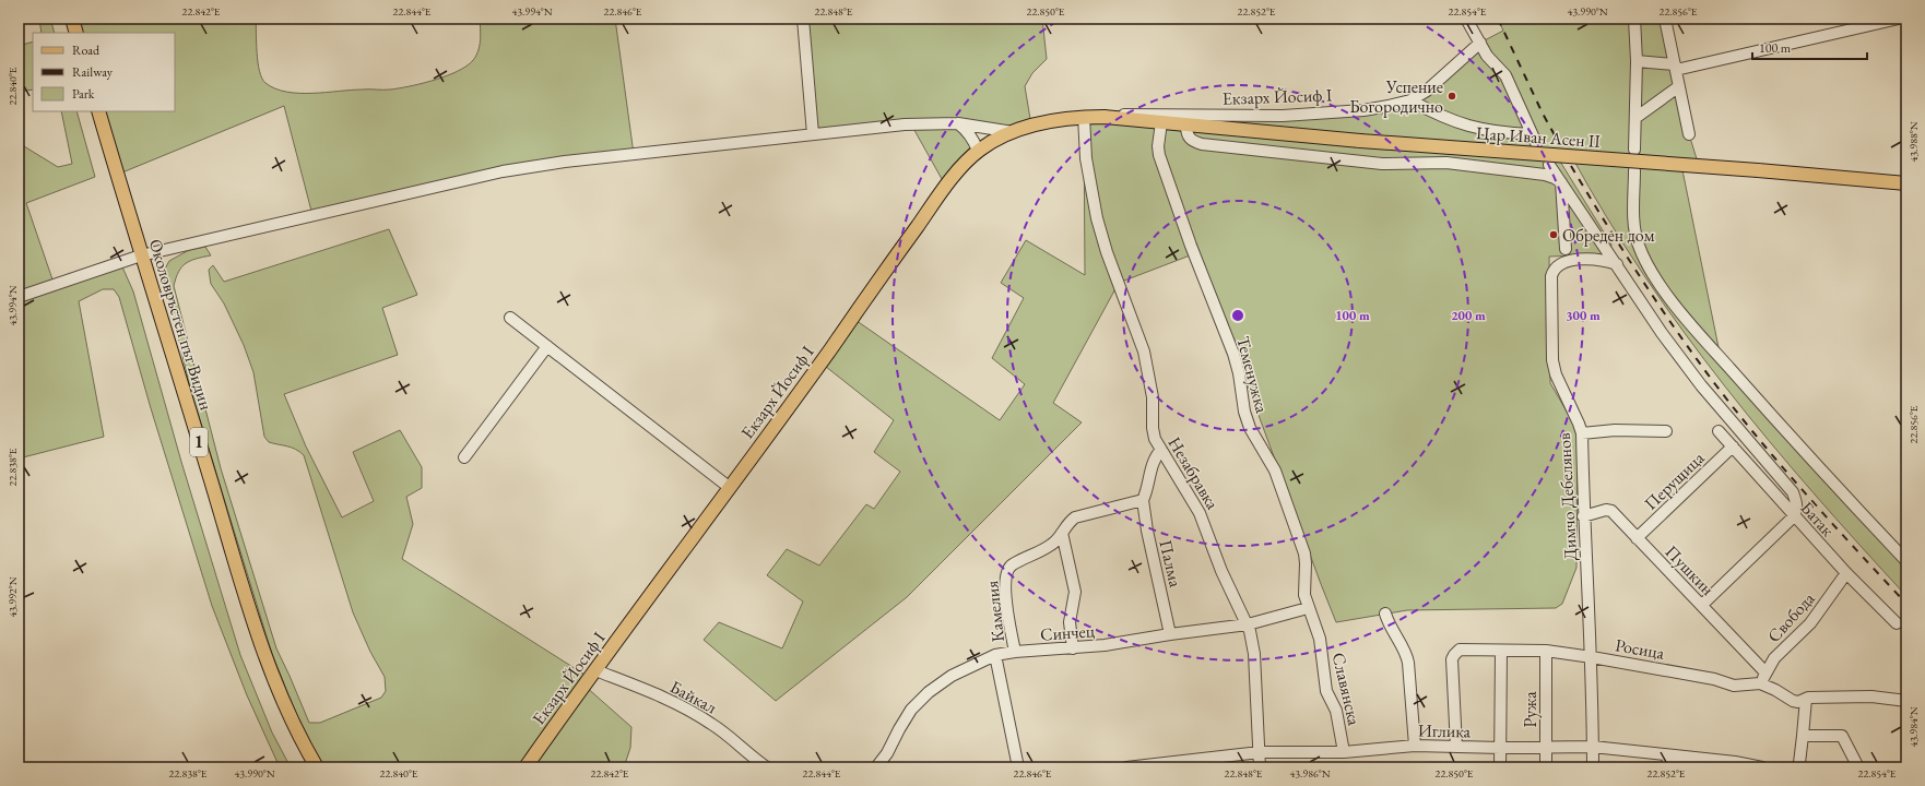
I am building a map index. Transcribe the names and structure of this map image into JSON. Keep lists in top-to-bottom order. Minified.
{"streets":{"main road":["Екзарх Йосиф I","Цар Иван Асен II","Околовръстен път Видин","1"],"street":["Теменужка","Незабравка","Перущица","Димчо Дебелянов","Батак","Палма","Пушкин","Камелия","Свобода","Синчец","Росица","Славянска","Байкал","Ружа","Иглика"]},"crossings":[["Екзарх Йосиф I","Цар Иван Асен II"],["Екзарх Йосиф I","Теменужка"],["Екзарх Йосиф I","Незабравка"],["Екзарх Йосиф I","Байкал"],["Цар Иван Асен II","Теменужка"],["Теменужка","Синчец"],["Теменужка","Славянска"],["Незабравка","Синчец"],["Незабравка","Иглика"],["Перущица","Батак"],["Перущица","Пушкин"],["Димчо Дебелянов","Пушкин"],["Димчо Дебелянов","Росица"],["Димчо Дебелянов","Иглика"],["Батак","Свобода"],["Палма","Камелия"],["Палма","Синчец"],["Пушкин","Свобода"],["Камелия","Синчец"],["Свобода","Росица"],["Синчец","Славянска"],["Росица","Ружа"],["Росица","Иглика"],["Славянска","Иглика"],["Ружа","Иглика"]],"places":["Успение Богородично","Обреден дом"],"legend":["Road","Railway","Park"],"scale_bar":"100 m","coordinates":["22.842°E","22.844°E","43.994°N","22.846°E","22.848°E","22.850°E","22.852°E","22.854°E","43.990°N","22.856°E","22.840°E","43.988°N","22.838°E","43.992°N","43.984°N","43.986°N"],"rings":["100 m","200 m","300 m"]}
